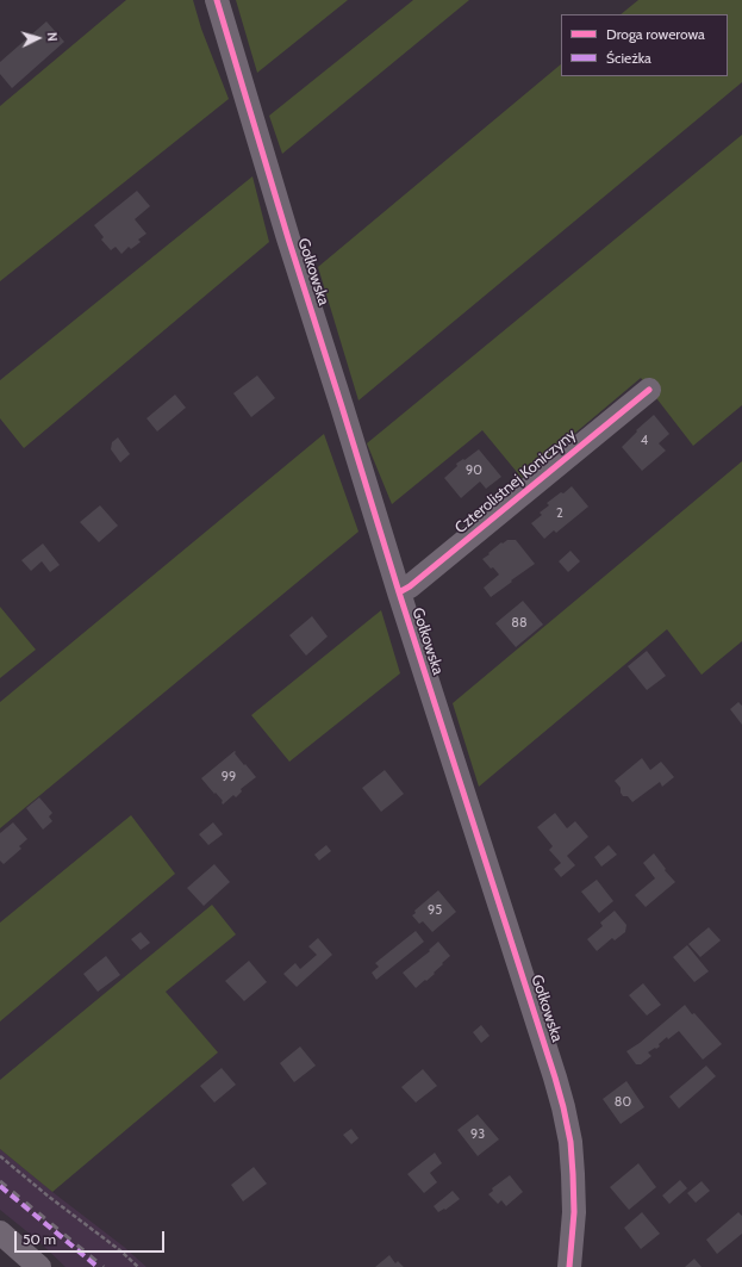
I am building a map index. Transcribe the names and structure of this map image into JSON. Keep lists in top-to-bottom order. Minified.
{"streets":{"street":["Gołkowska","Czterolistnej Koniczyny"]},"crossings":[["Gołkowska","Czterolistnej Koniczyny"]],"house_numbers":["4","90","2","88","99","95","80","93"],"legend":["Droga rowerowa","Ścieżka"],"scale_bar":"50 m","north":"right"}
